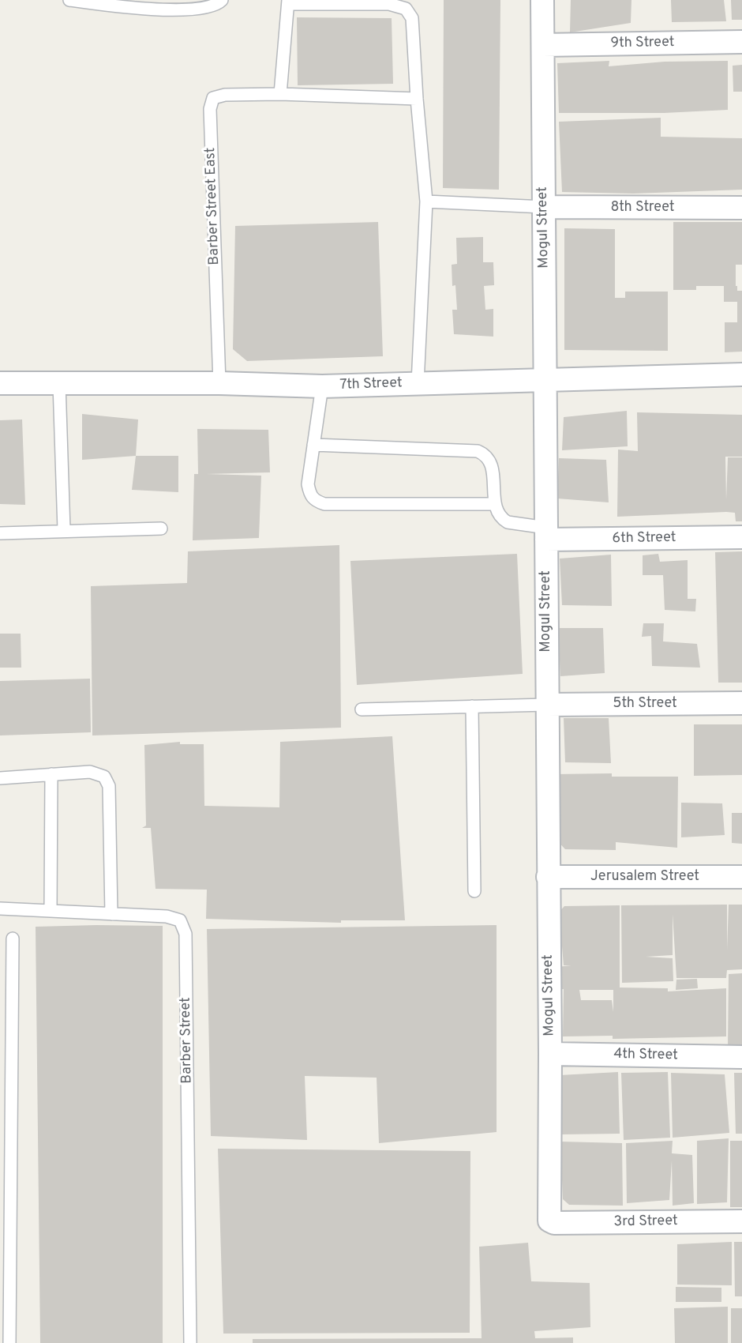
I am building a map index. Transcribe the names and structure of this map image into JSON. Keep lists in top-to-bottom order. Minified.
{"streets":{"street":["9th Street","8th Street","Mogul Street","7th Street","6th Street","5th Street","Jerusalem Street","4th Street","3rd Street"],"lane":["Barber Street East","Barber Street"]},"crossings":[["9th Street","Mogul Street"],["Barber Street East","7th Street"],["8th Street","Mogul Street"],["Mogul Street","7th Street"],["Mogul Street","6th Street"],["Mogul Street","5th Street"],["Mogul Street","Jerusalem Street"],["Mogul Street","4th Street"],["Mogul Street","3rd Street"]]}
